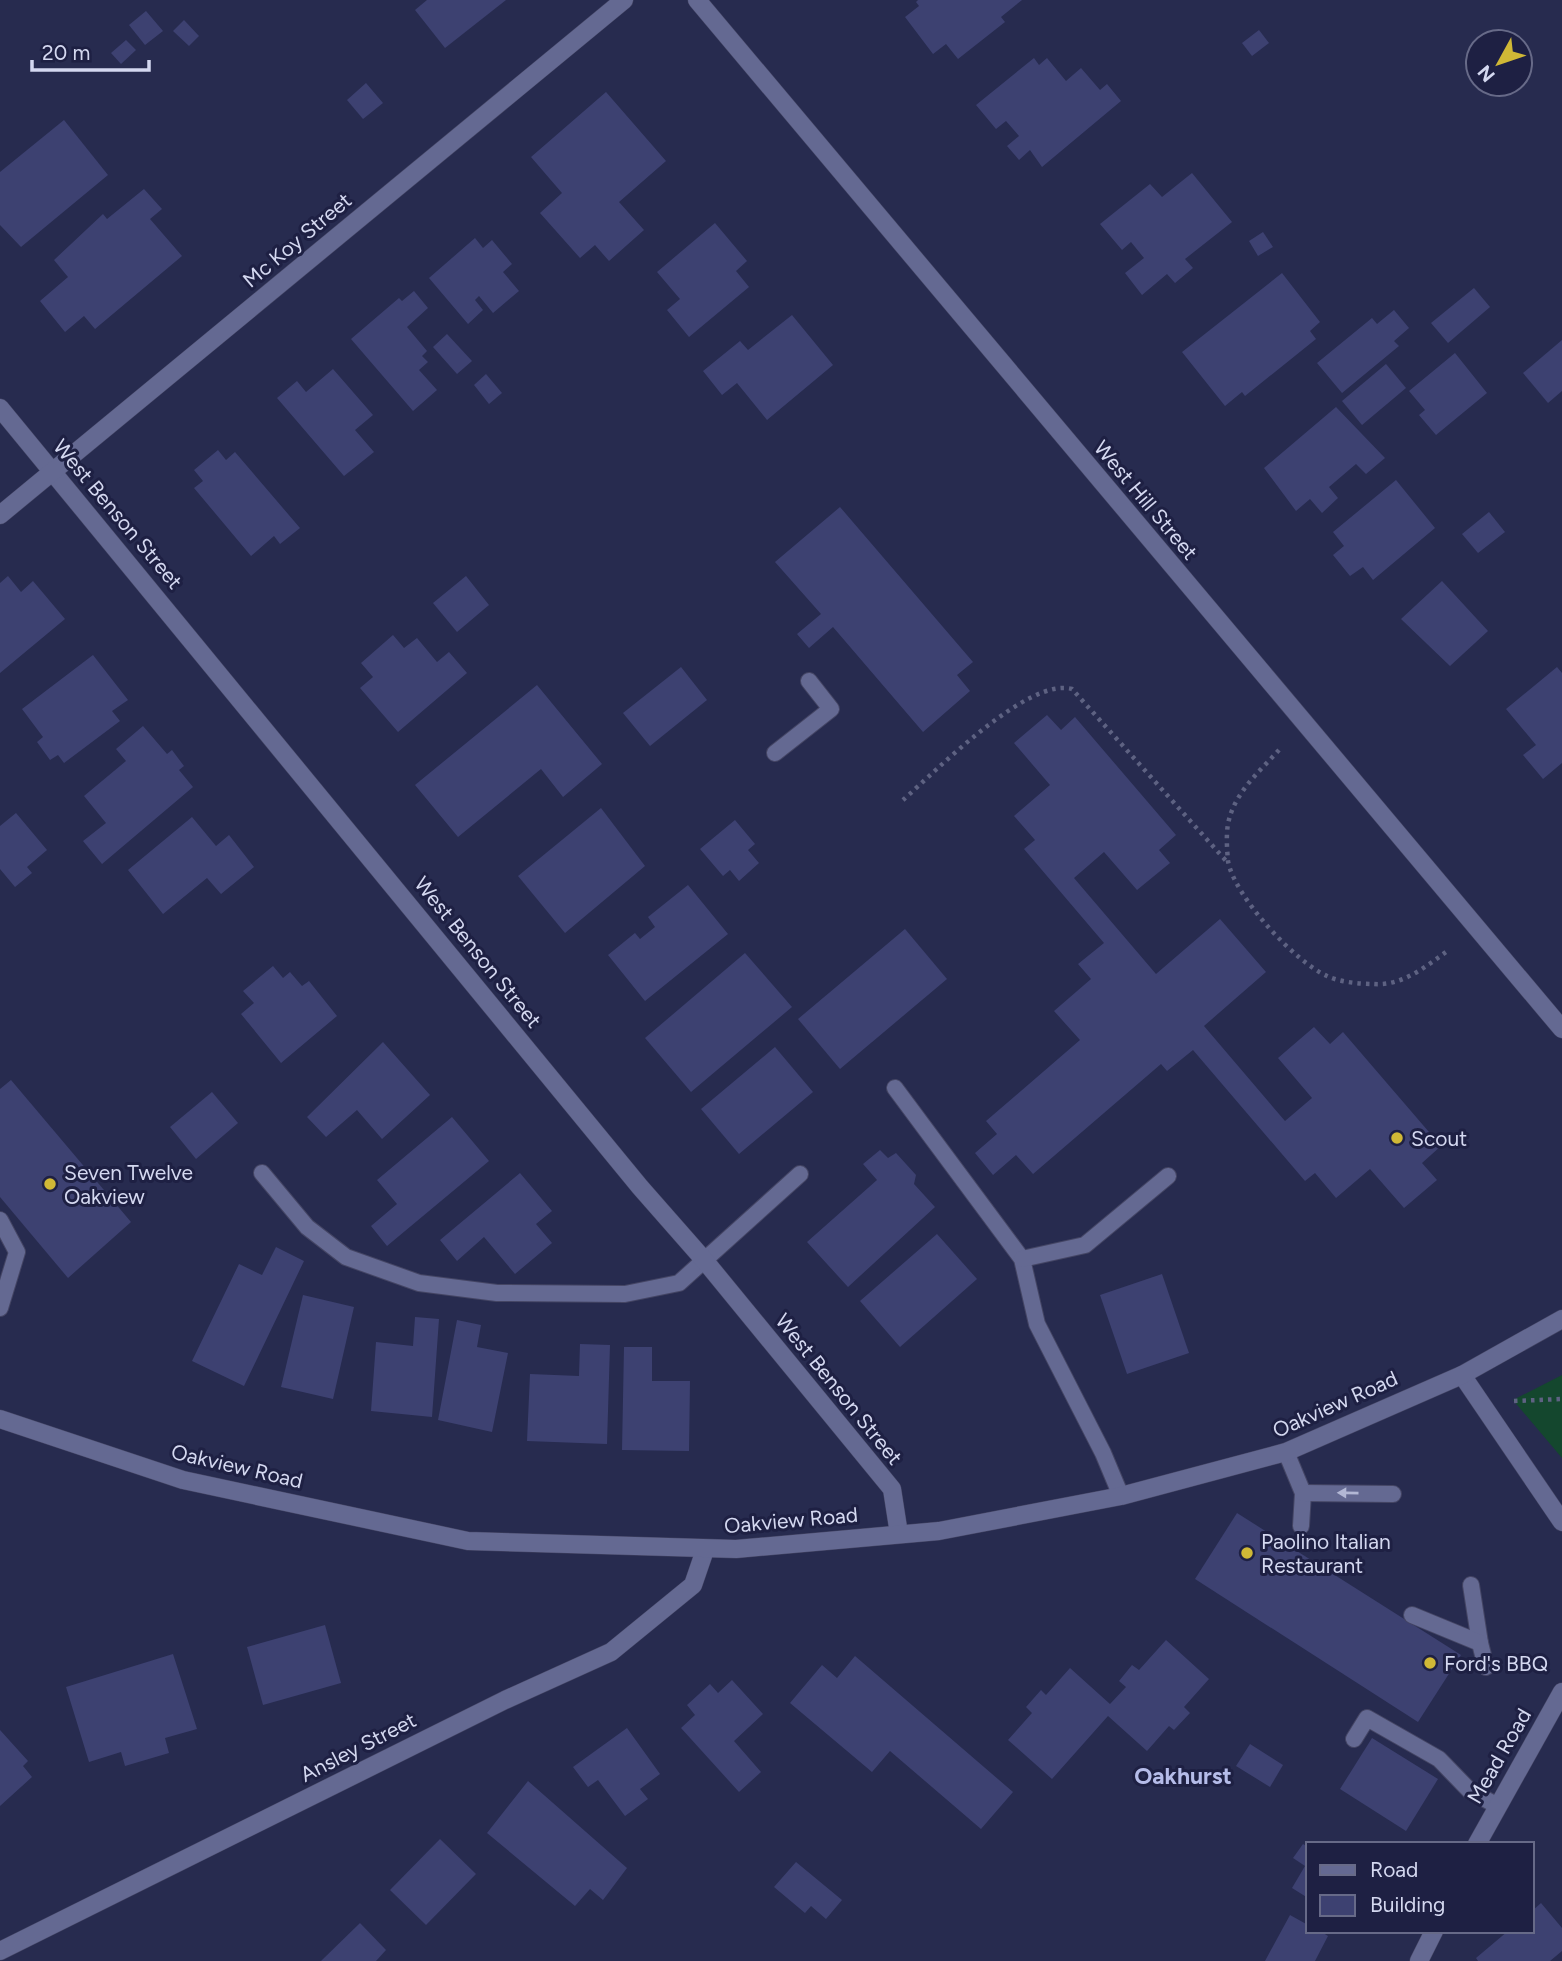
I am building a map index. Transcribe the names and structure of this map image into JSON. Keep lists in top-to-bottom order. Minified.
{"streets":{"street":["Mc Koy Street","West Hill Street","West Benson Street","Oakview Road","Ansley Street","Mead Road"]},"crossings":[["Mc Koy Street","West Benson Street"],["West Benson Street","Oakview Road"],["Oakview Road","Ansley Street"]],"districts":["Oakhurst"],"places":["Scout","Seven Twelve Oakview","Paolino Italian Restaurant","Ford's BBQ"],"legend":["Road","Building"],"scale_bar":"20 m","north":"bottom left"}
